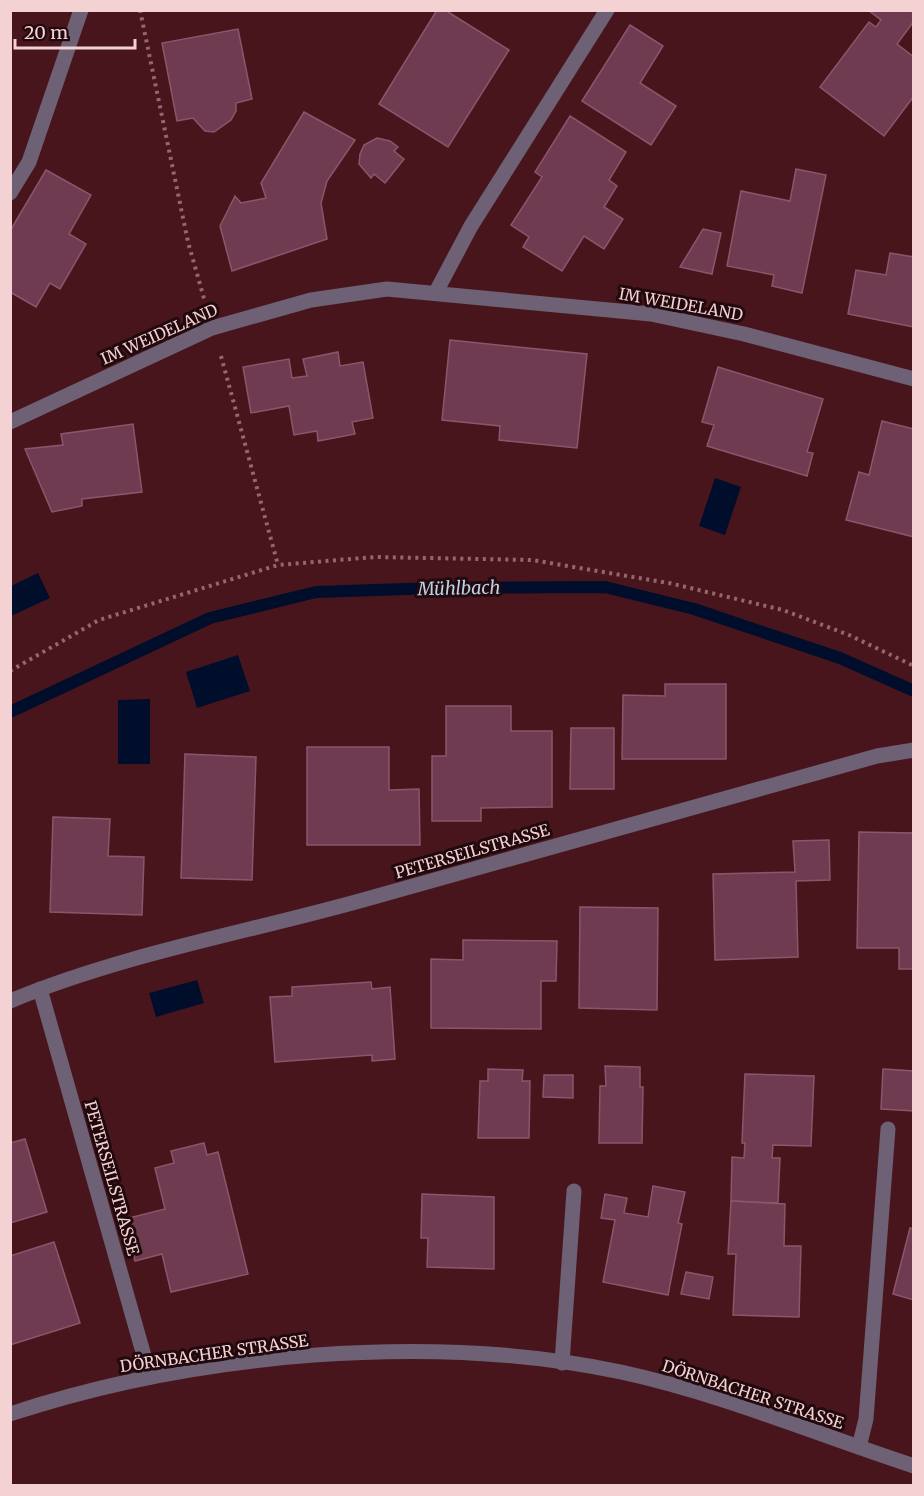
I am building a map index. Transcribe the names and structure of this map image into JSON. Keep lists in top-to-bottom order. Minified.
{"streets":{"street":["IM WEIDELAND","PETERSEILSTRASSE","DÖRNBACHER STRASSE"]},"crossings":[["PETERSEILSTRASSE","DÖRNBACHER STRASSE"]],"water":["Mühlbach"],"scale_bar":"20 m"}
